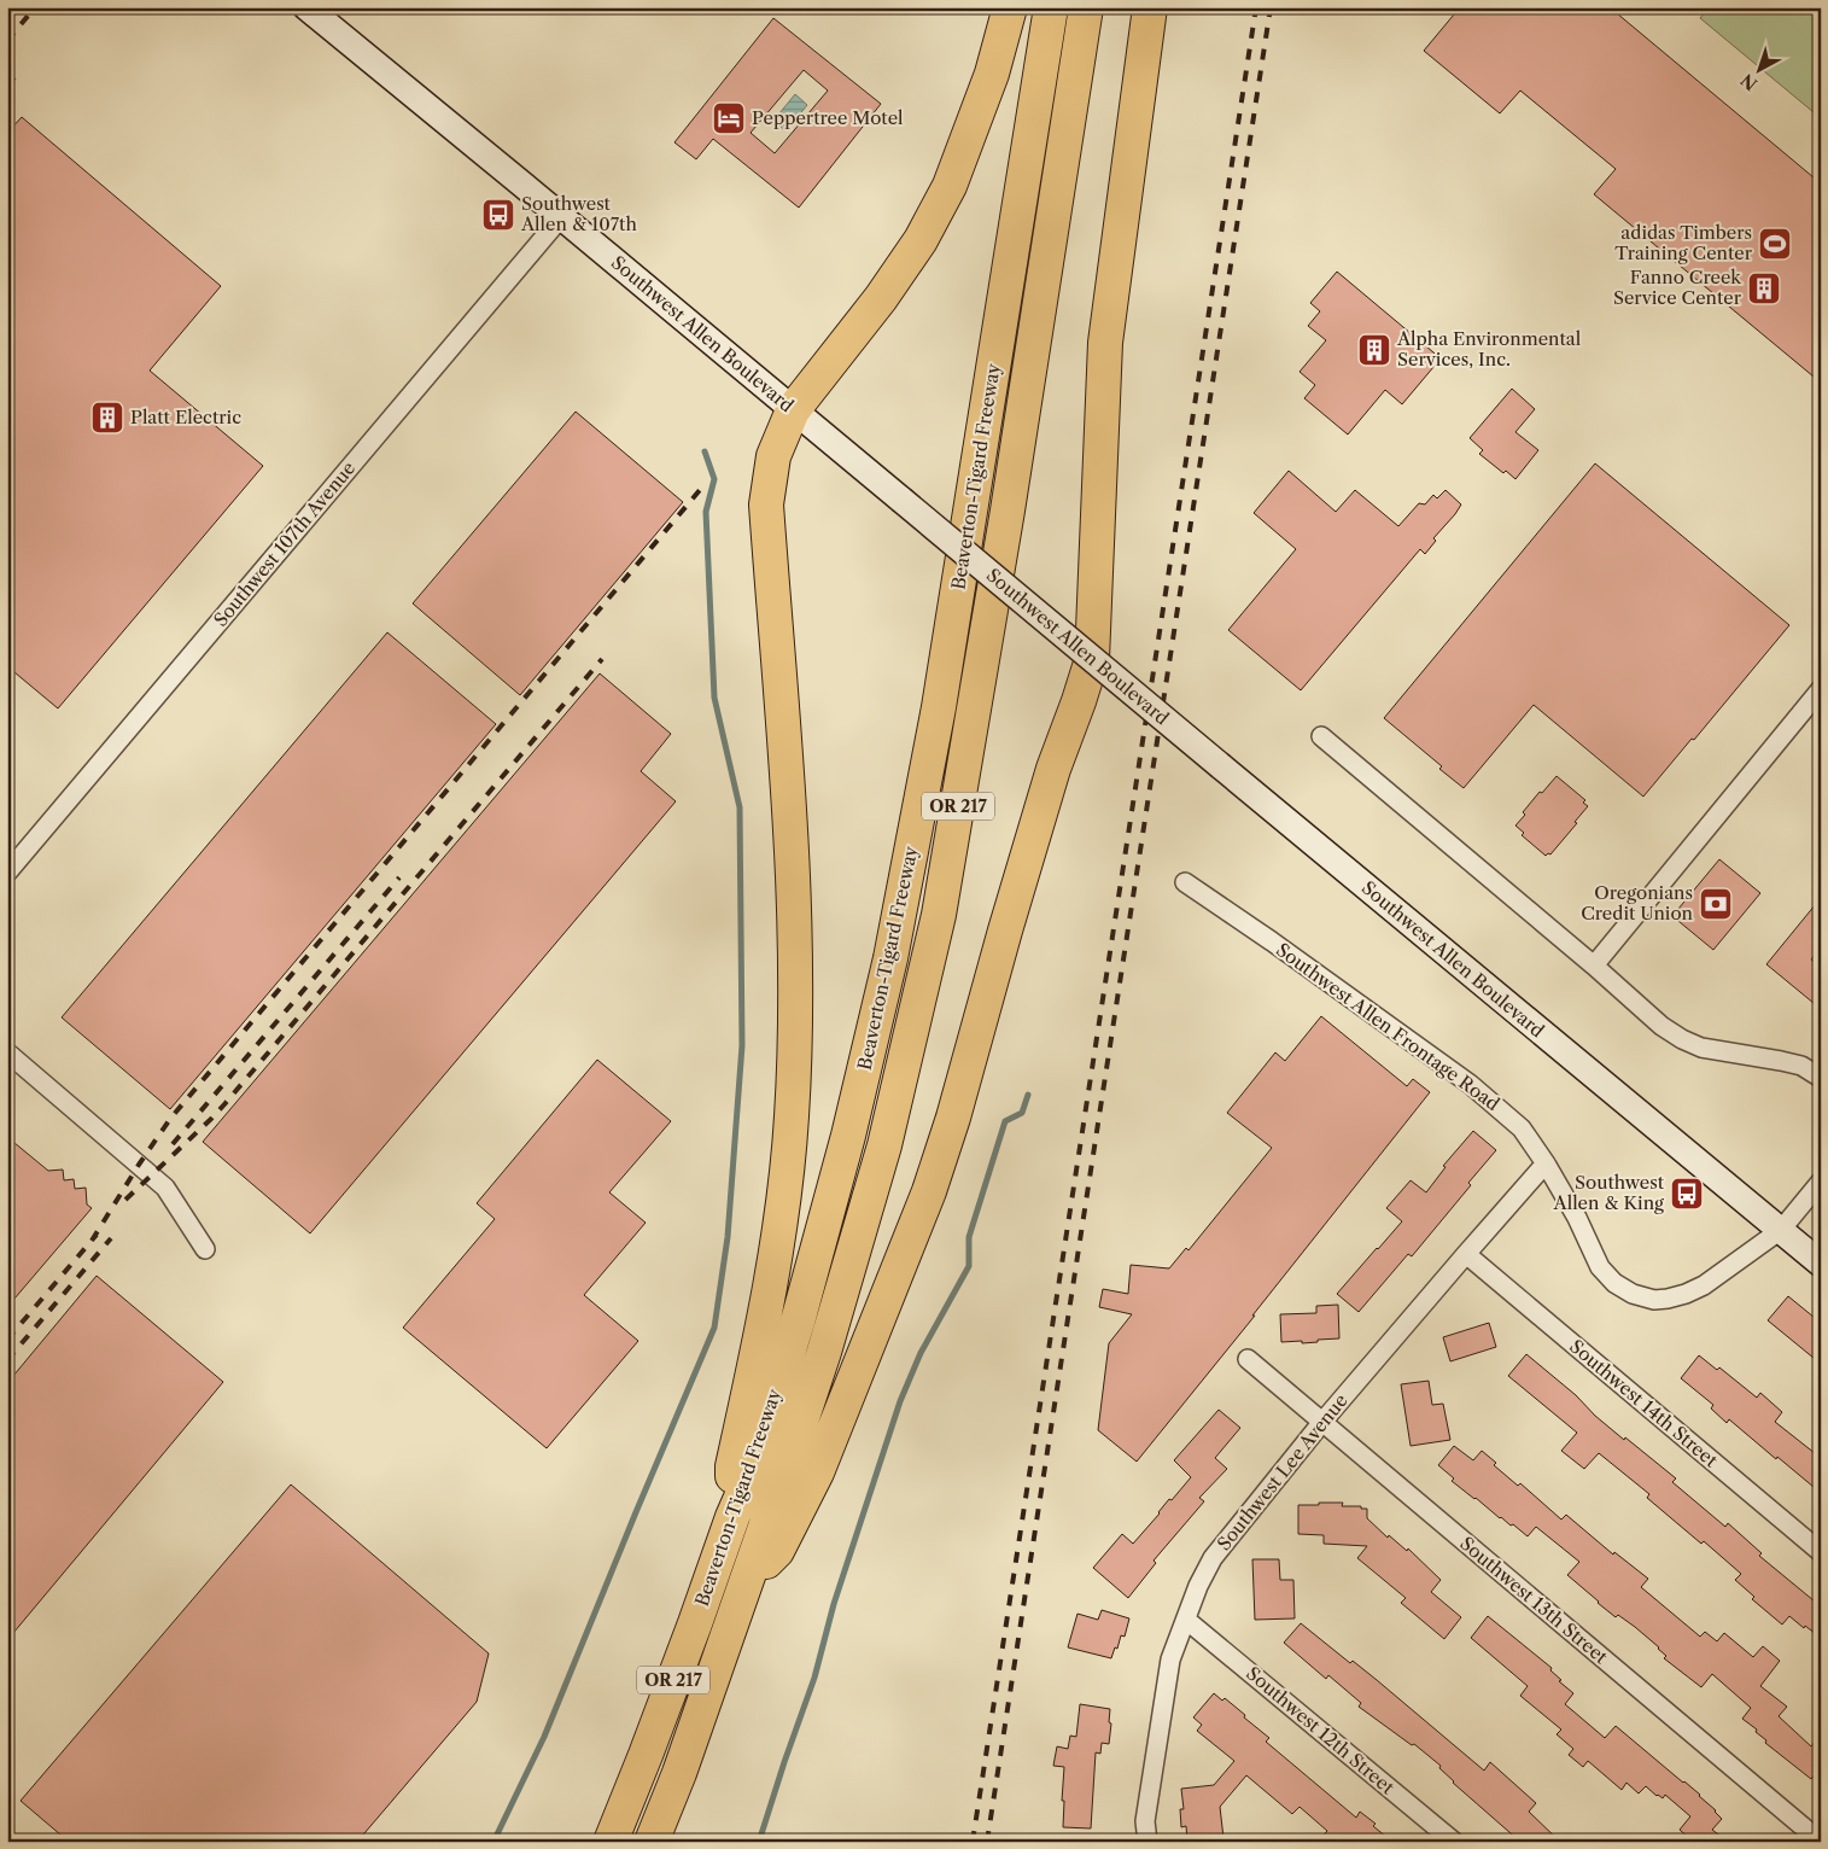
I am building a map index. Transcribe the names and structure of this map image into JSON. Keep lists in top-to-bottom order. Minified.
{"streets":{"highway":["Beaverton-Tigard Freeway","OR 217"],"main road":["Southwest Allen Boulevard"],"street":["Southwest 107th Avenue","Southwest Allen Frontage Road","Southwest 14th Street","Southwest Lee Avenue","Southwest 13th Street","Southwest 12th Street"]},"crossings":[["Southwest Allen Boulevard","Southwest 107th Avenue"],["Southwest Allen Boulevard","Southwest Allen Frontage Road"],["Southwest Allen Frontage Road","Southwest Lee Avenue"],["Southwest 14th Street","Southwest Lee Avenue"],["Southwest Lee Avenue","Southwest 13th Street"],["Southwest Lee Avenue","Southwest 12th Street"]],"places":{"hotel":["Peppertree Motel"],"bus stop":["Southwest Allen & 107th","Southwest Allen & King"],"sports":["adidas Timbers Training Center"],"building":["Fanno Creek Service Center","Alpha Environmental Services, Inc.","Platt Electric"],"bank":["Oregonians Credit Union"]},"north":"bottom left"}
